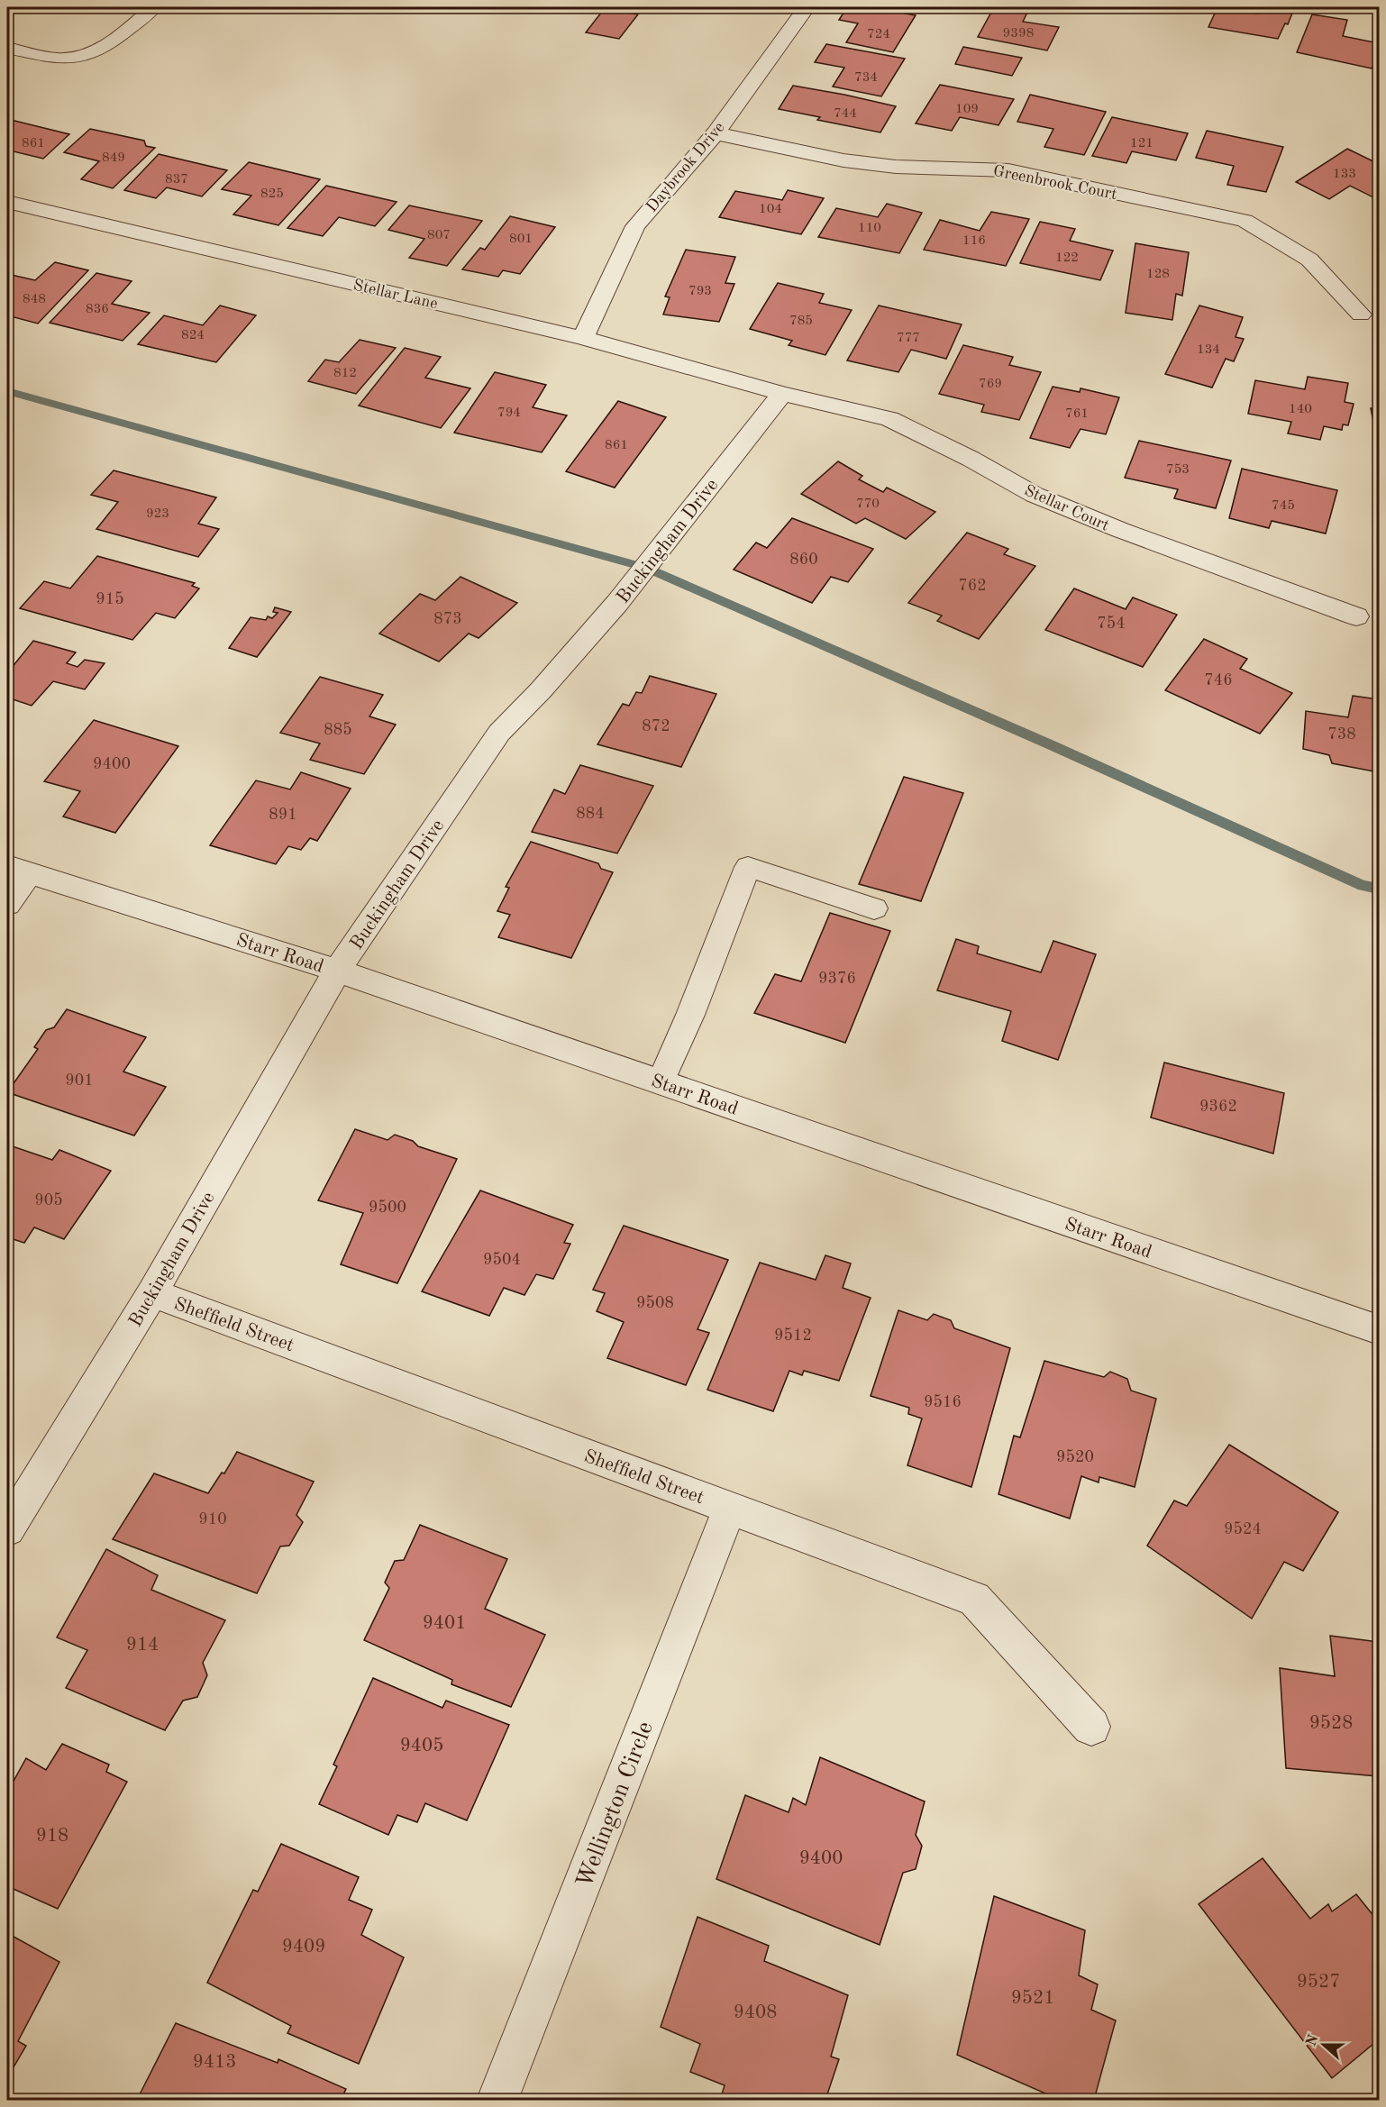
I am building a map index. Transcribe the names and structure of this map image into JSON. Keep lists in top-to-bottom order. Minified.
{"streets":{"street":["Daybrook Drive","Greenbrook Court","Stellar Lane","Stellar Court","Buckingham Drive","Starr Road","Sheffield Street","Wellington Circle"]},"crossings":[["Daybrook Drive","Greenbrook Court"],["Daybrook Drive","Stellar Lane"],["Stellar Lane","Stellar Court"],["Stellar Lane","Buckingham Drive"],["Stellar Court","Buckingham Drive"],["Buckingham Drive","Starr Road"],["Buckingham Drive","Sheffield Street"],["Sheffield Street","Wellington Circle"]],"house_numbers":["9398","724","734","109","744","861","121","849","133","837","825","104","110","807","801","116","122","128","793","848","836","785","824","777","134","812","769","140","794","761","861","753","770","745","923","860","762","915","873","754","746","872","885","738","9400","884","891","9376","901","9362","905","9500","9504","9508","9512","9516","9520","910","9524","9401","914","9528","9405","918","9400","9409","9527","9521","9408","9413"],"north":"left"}
